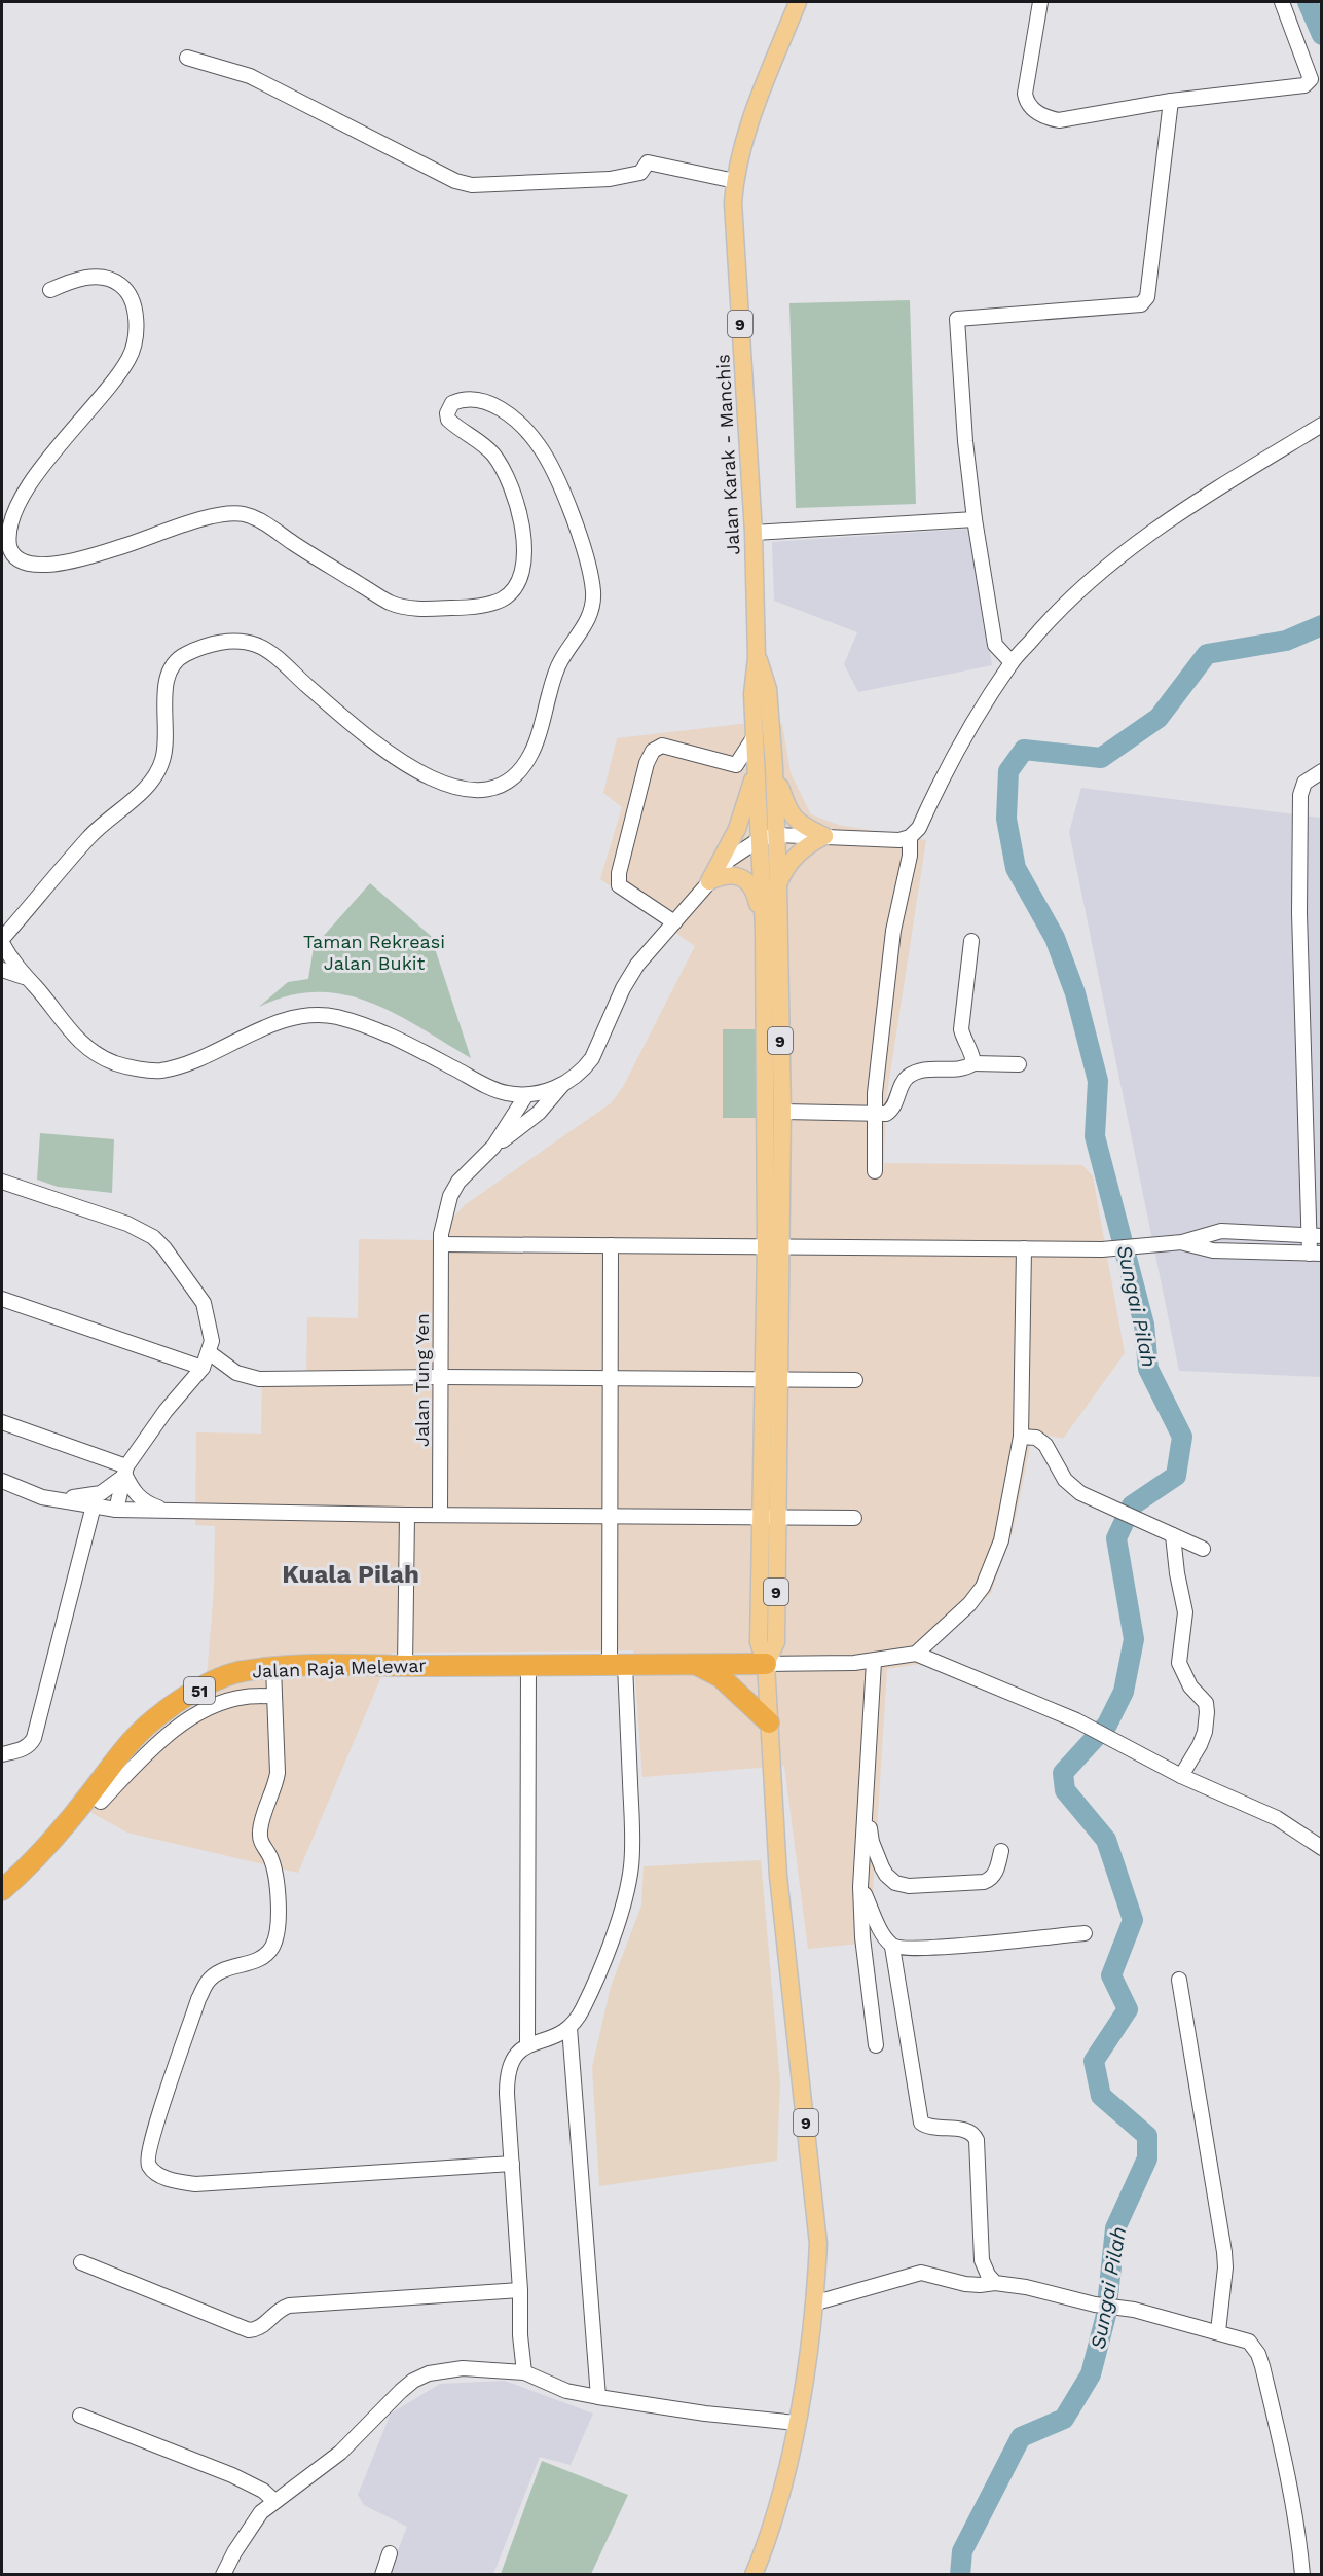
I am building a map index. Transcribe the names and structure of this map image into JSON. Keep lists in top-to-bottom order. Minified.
{"streets":{"highway":["Jalan Raja Melewar","51"],"main road":["9","Jalan Karak - Manchis"],"street":["Jalan Tung Yen"]},"crossings":[["9","Jalan Karak - Manchis"],["9","Jalan Raja Melewar"]],"districts":["Kuala Pilah"],"water":["Sungai Pilah"],"parks":["Taman Rekreasi Jalan Bukit"]}
